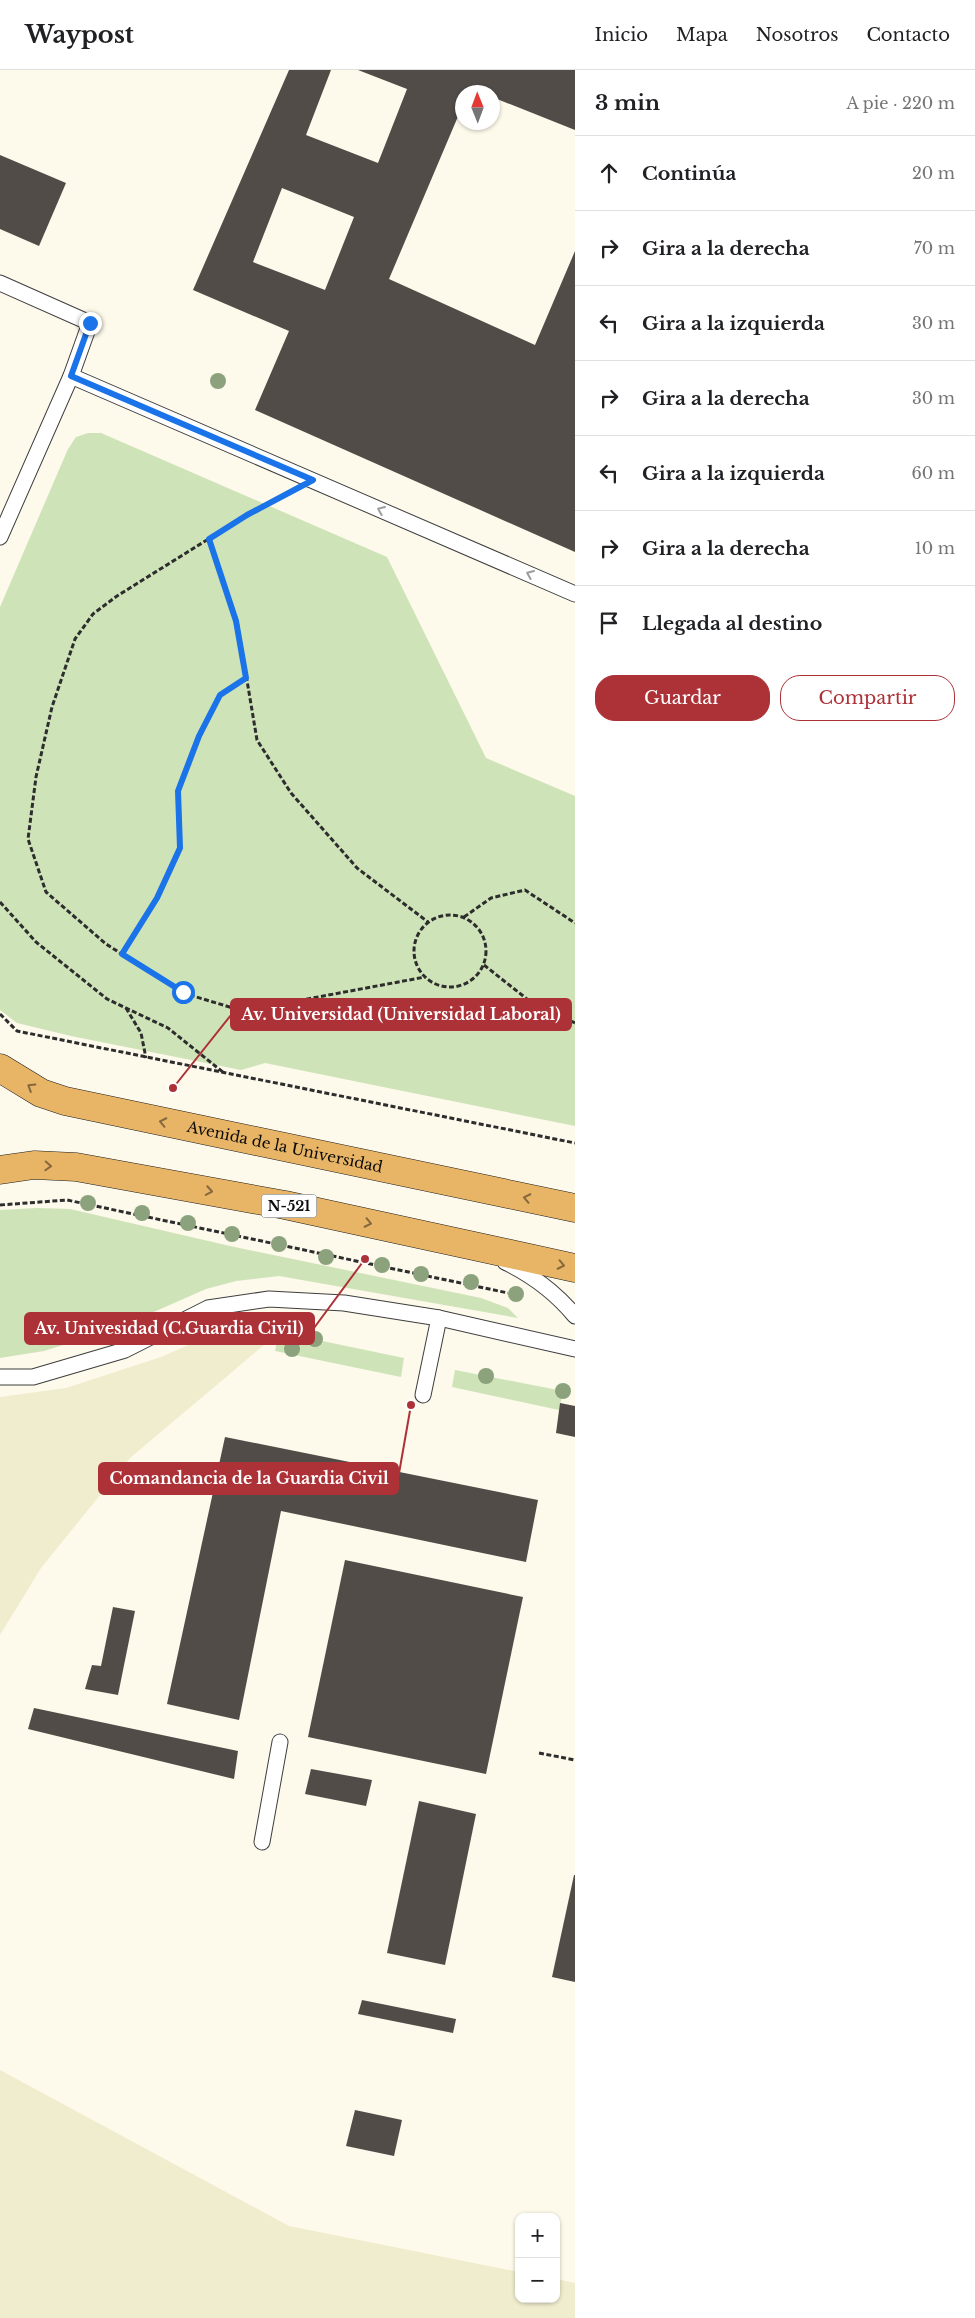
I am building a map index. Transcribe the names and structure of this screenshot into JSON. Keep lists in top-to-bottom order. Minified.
{"streets":{"highway":["Avenida de la Universidad","N-521"]},"places":["Av. Universidad (Universidad Laboral)","Av. Univesidad (C.Guardia Civil)","Comandancia de la Guardia Civil"],"north":"top","page":{"header":"Waypost","nav":["Inicio","Mapa","Nosotros","Contacto"],"heading":["3 min","A pie · 220 m"],"list":[["Continúa","20 m"],["Gira a la derecha","70 m"],["Gira a la izquierda","30 m"],["Gira a la derecha","30 m"],["Gira a la izquierda","60 m"],["Gira a la derecha","10 m"],"Llegada al destino"],"buttons":["Guardar","Compartir"],"map_buttons":["+","−"]}}
